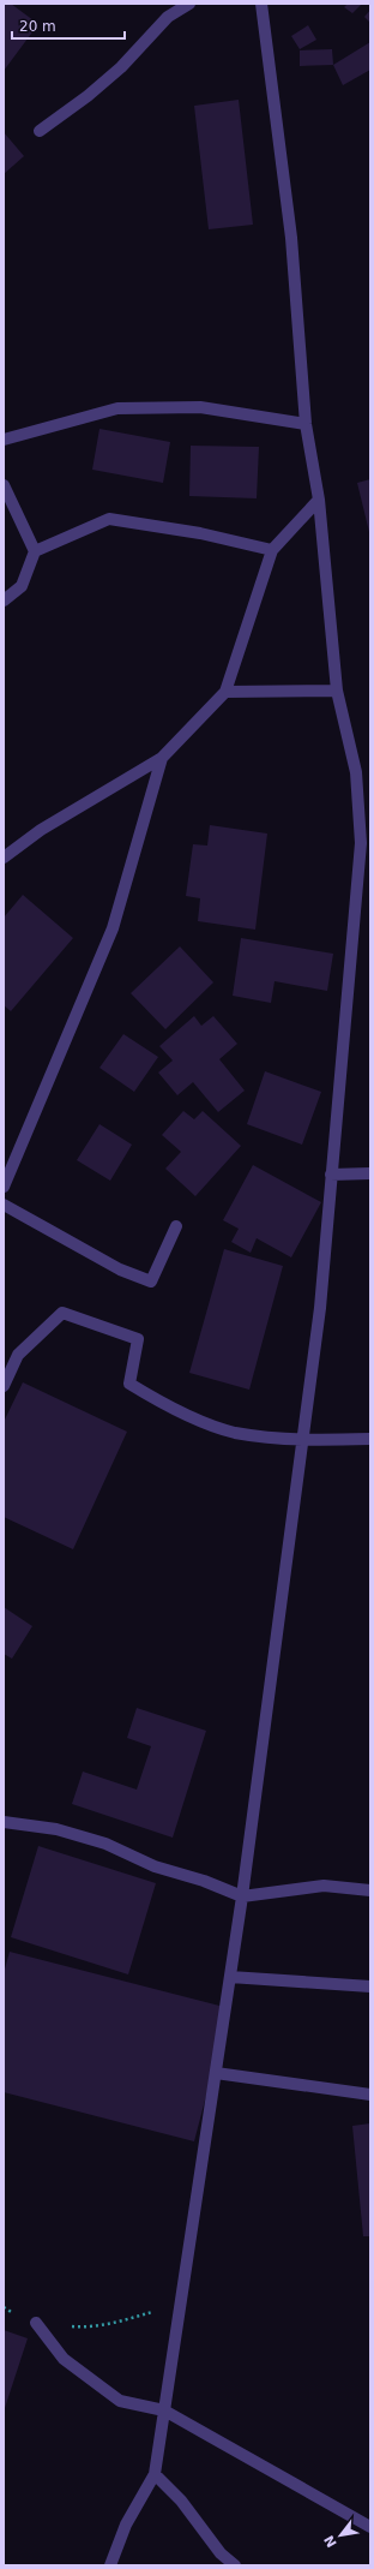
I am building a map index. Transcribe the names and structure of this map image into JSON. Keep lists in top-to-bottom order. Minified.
{"scale_bar":"20 m","north":"bottom left"}
